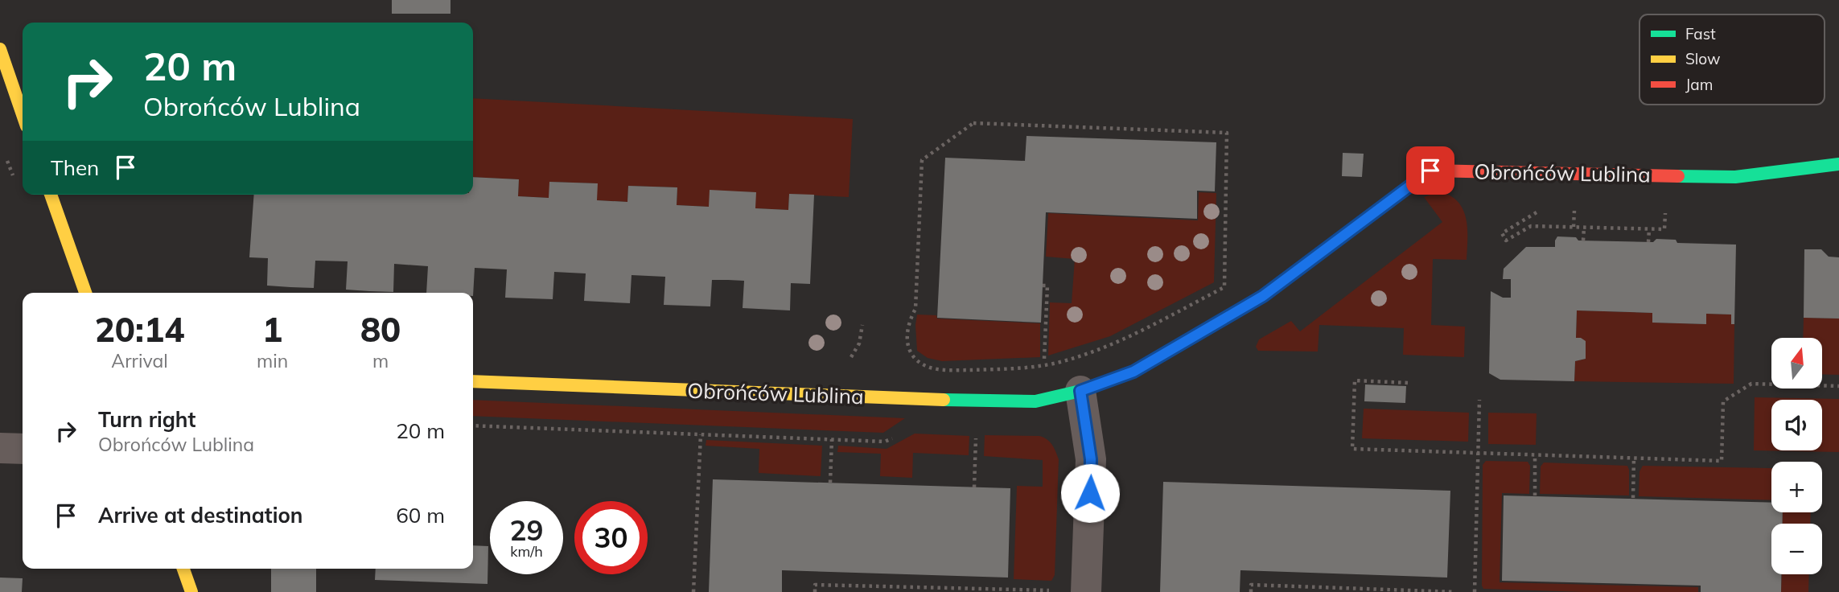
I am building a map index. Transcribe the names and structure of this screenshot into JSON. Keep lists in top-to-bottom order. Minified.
{"streets":{"street":["Obrońców Lublina"]},"legend":["Fast","Slow","Jam"],"north":"top","page":{"turn":["20 m","Obrońców Lublina"],"then":"Then","eta":["20:14","Arrival","1","min","80","m"],"map_buttons":["+","−"],"list":[{"name":"Turn right","note":"Obrońców Lublina","value":"20 m"},{"name":"Arrive at destination","value":"60 m"}],"speed":"29 km/h","limit":"30"}}
